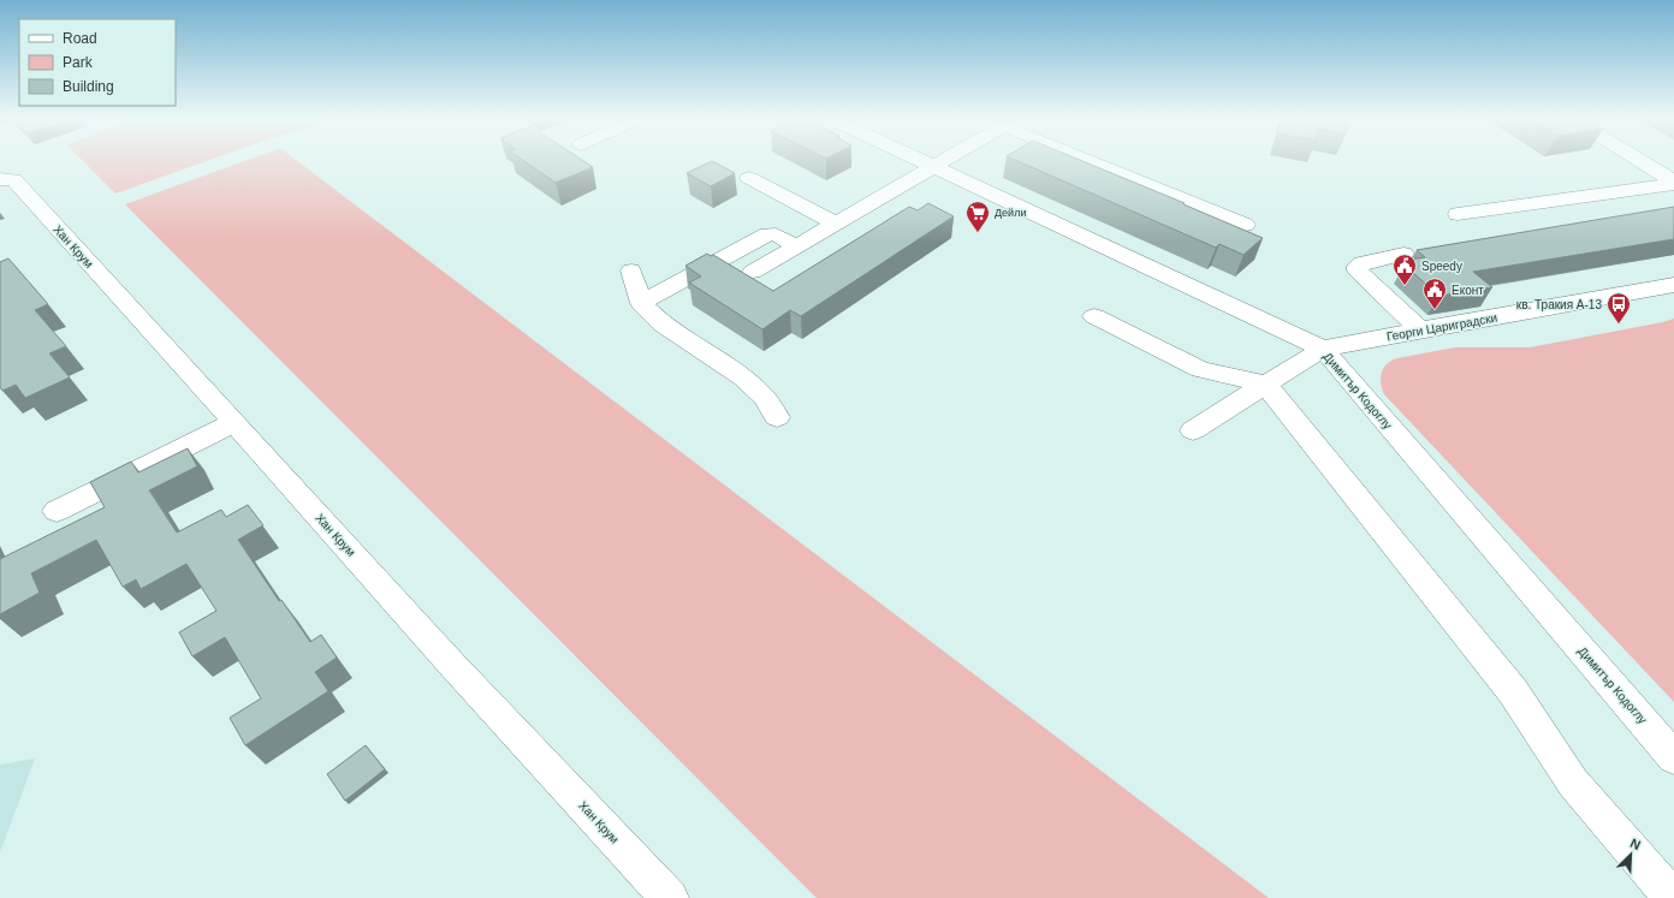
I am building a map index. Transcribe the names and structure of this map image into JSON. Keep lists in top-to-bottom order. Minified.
{"streets":{"street":["Хан Крум","Георги Цариградски","Димитър Кодоглу"]},"crossings":[["Георги Цариградски","Димитър Кодоглу"]],"places":{"supermarket":["Дейли"],"public building":["Speedy","Еконт"],"bus stop":["кв. Тракия А-13"]},"legend":["Road","Park","Building"],"north":"top right"}
